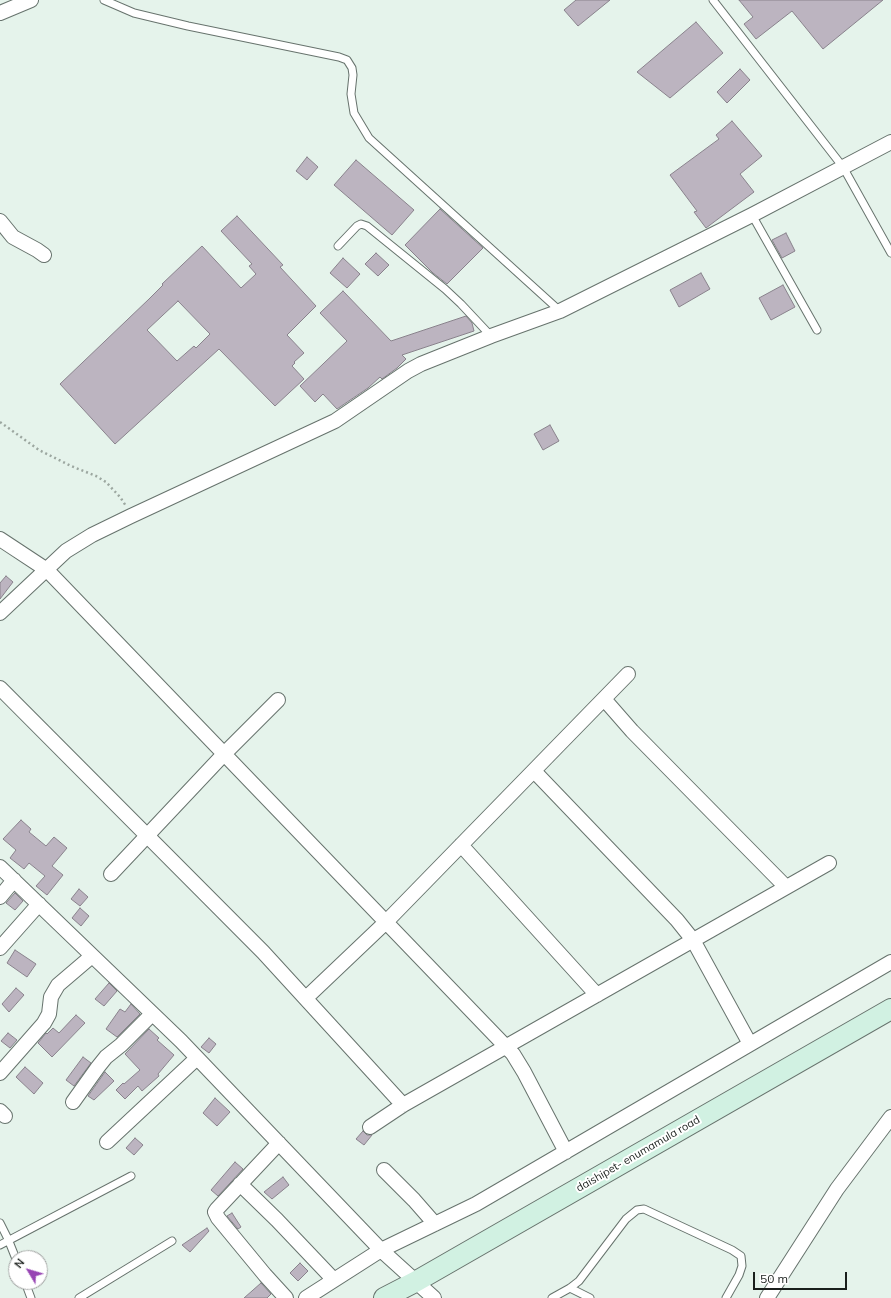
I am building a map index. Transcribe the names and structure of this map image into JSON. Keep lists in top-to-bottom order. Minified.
{"streets":{"street":["daishipet- enumamula road"]},"scale_bar":"50 m","north":"top left"}
